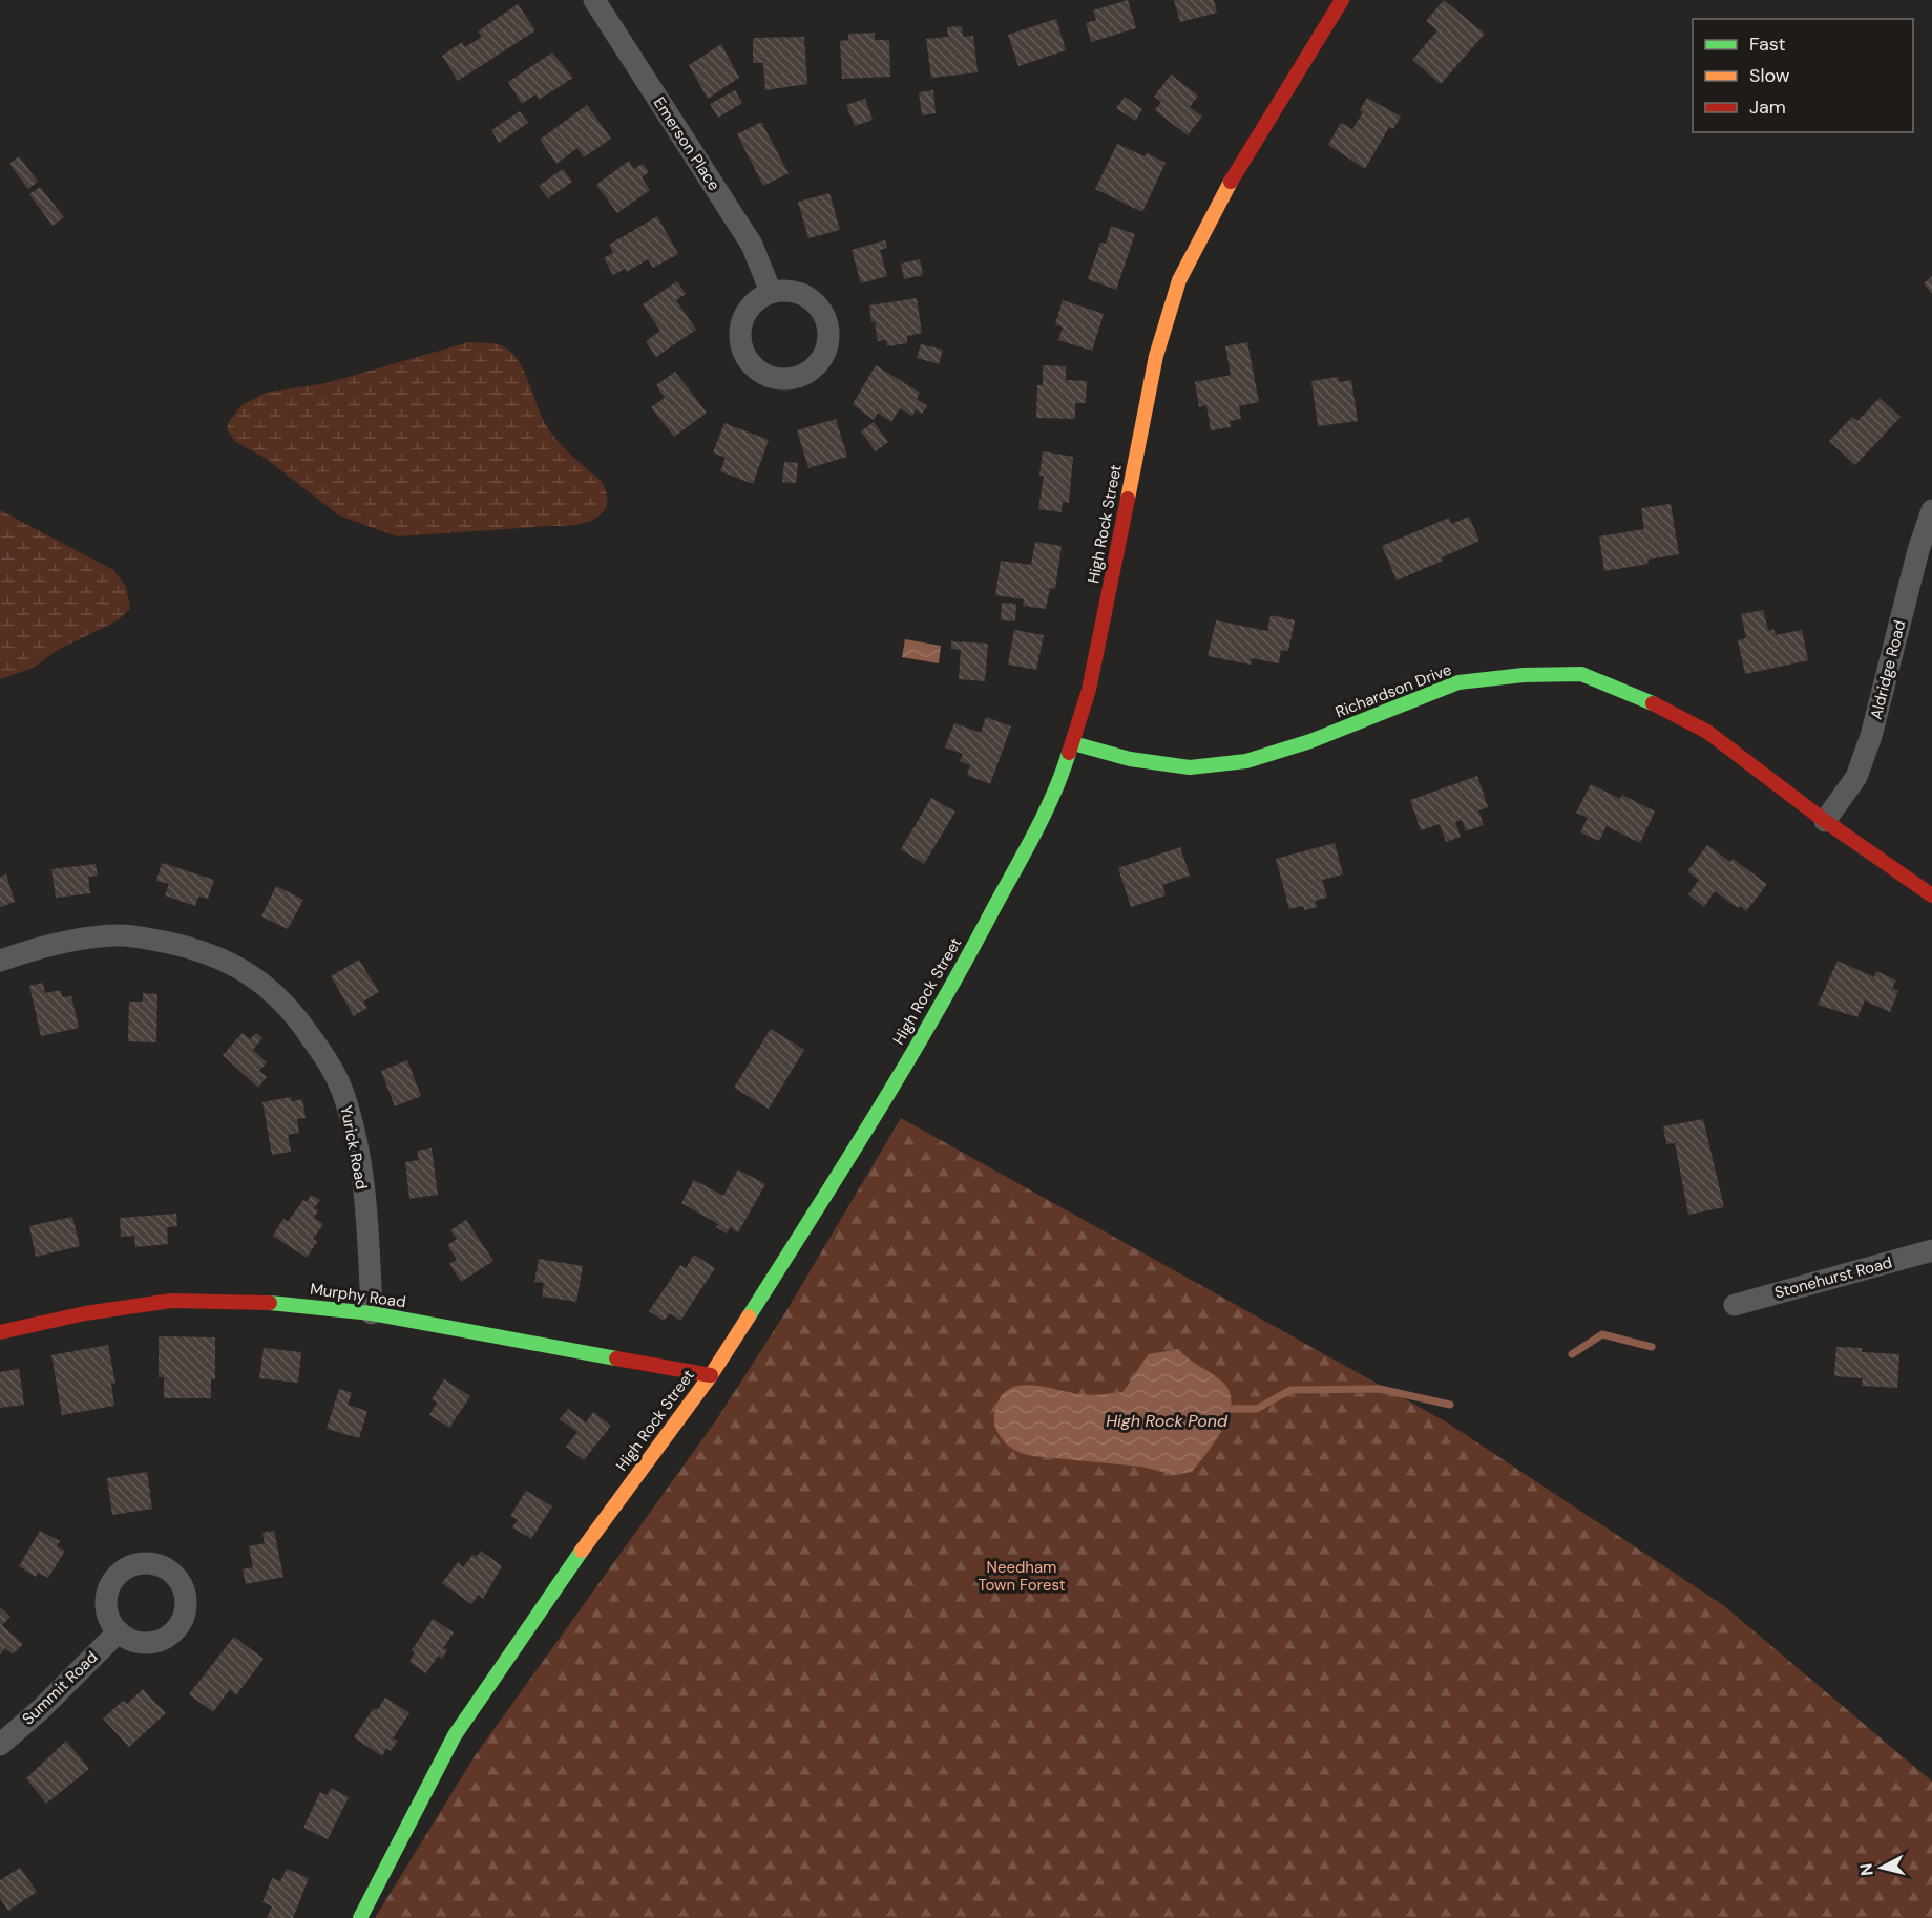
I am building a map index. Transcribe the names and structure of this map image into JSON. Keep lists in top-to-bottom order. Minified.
{"streets":{"street":["Emerson Place","High Rock Street","Aldridge Road","Richardson Drive","Yurick Road","Stonehurst Road","Murphy Road","Summit Road"]},"crossings":[["High Rock Street","Richardson Drive"],["High Rock Street","Murphy Road"],["Aldridge Road","Richardson Drive"],["Yurick Road","Murphy Road"]],"water":["High Rock Pond"],"parks":["Needham Town Forest"],"legend":["Fast","Slow","Jam"],"north":"left"}
